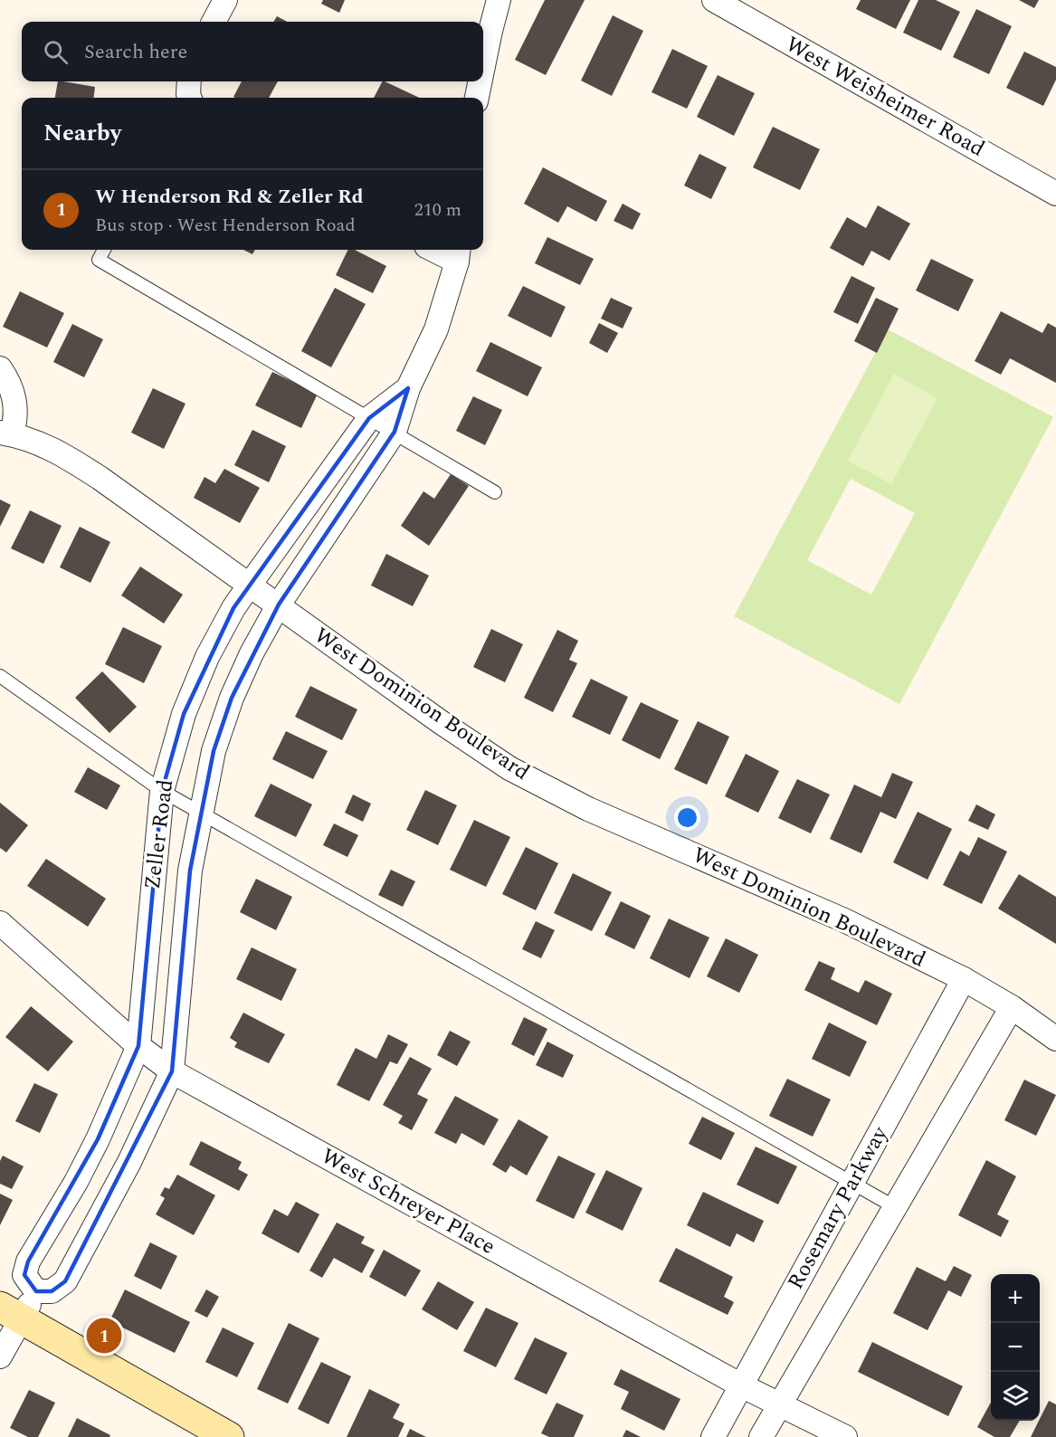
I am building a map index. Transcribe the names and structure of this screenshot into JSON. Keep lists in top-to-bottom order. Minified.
{"streets":{"street":["West Weisheimer Road","West Dominion Boulevard","Zeller Road","West Schreyer Place","Rosemary Parkway"]},"crossings":[["West Dominion Boulevard","Zeller Road"],["West Dominion Boulevard","Rosemary Parkway"],["Zeller Road","West Schreyer Place"],["West Schreyer Place","Rosemary Parkway"]],"page":{"search":"Search here","heading":"Nearby","list":[{"mark":"1","name":"W Henderson Rd & Zeller Rd","note":"Bus stop · West Henderson Road","value":"210 m"}],"map_buttons":["+","−"],"pins":"1"}}
